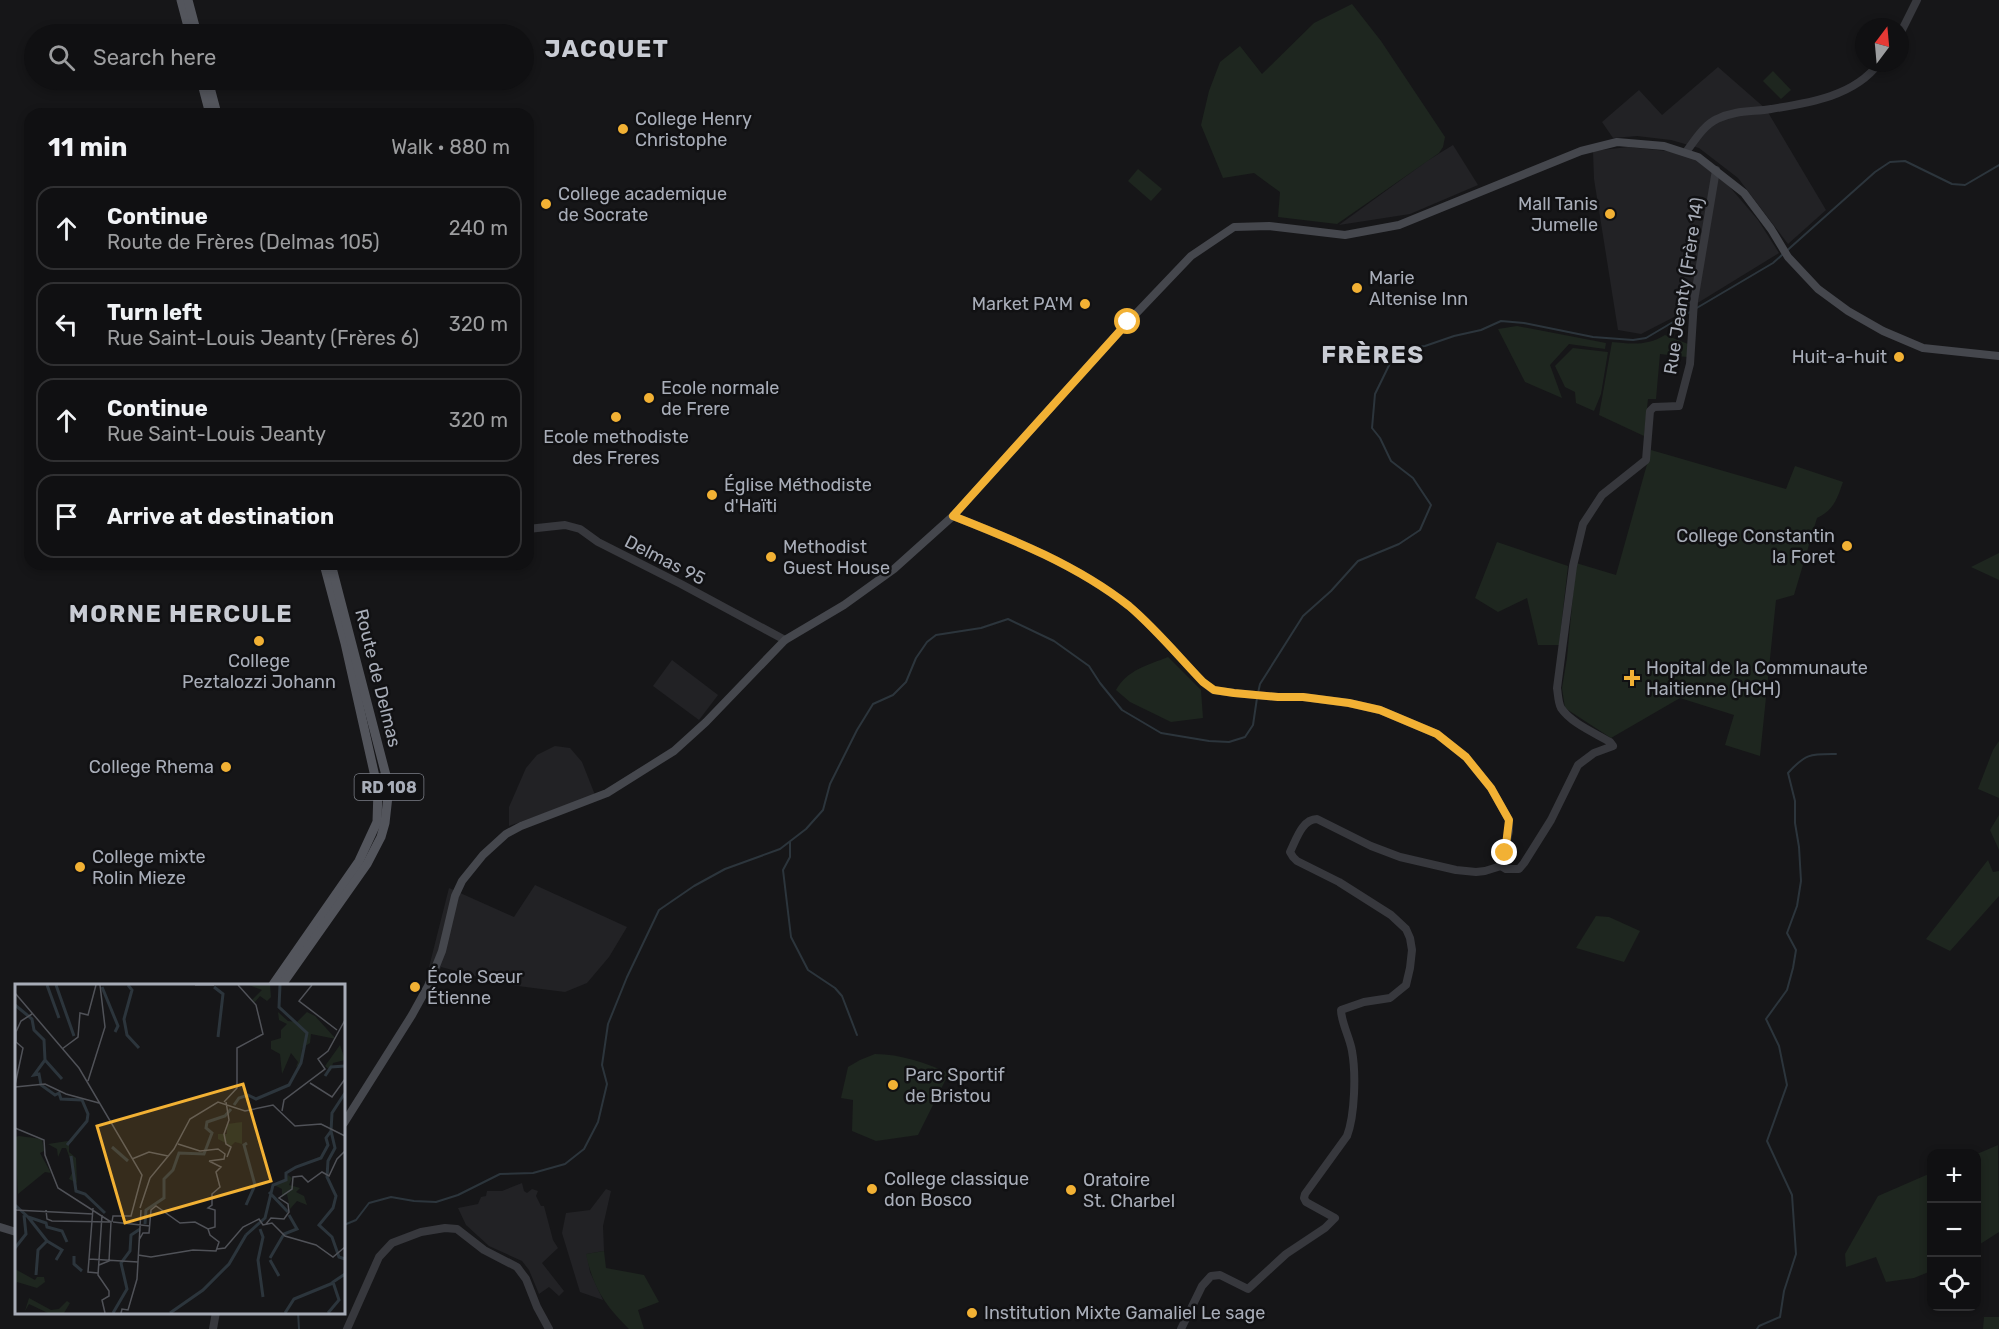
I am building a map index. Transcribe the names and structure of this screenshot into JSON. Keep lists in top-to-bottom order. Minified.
{"streets":{"main road":["Route de Delmas","RD 108"],"street":["Rue Jeanty (Frère 14)","Delmas 95"]},"districts":["JACQUET","FRÈRES","MORNE HERCULE"],"places":{"other":["College Henry Christophe","College academique de Socrate","Mall Tanis Jumelle","Marie Altenise Inn","Market PA'M","Huit-a-huit","Ecole normale de Frere","Ecole methodiste des Freres","Église Méthodiste d'Haïti","College Constantin la Foret","Methodist Guest House","College Peztalozzi Johann","College Rhema","College mixte Rolin Mieze","École Sœur Étienne","Parc Sportif de Bristou","College classique don Bosco","Oratoire St. Charbel","Institution Mixte Gamaliel Le sage"],"health":["Hopital de la Communaute Haitienne (HCH)"]},"north":"top","page":{"search":"Search here","heading":["11 min","Walk · 880 m"],"list":[["Continue","Route de Frères (Delmas 105)","240 m"],["Turn left","Rue Saint-Louis Jeanty (Frères 6)","320 m"],["Continue","Rue Saint-Louis Jeanty","320 m"],"Arrive at destination"],"map_buttons":["+","−"]}}
